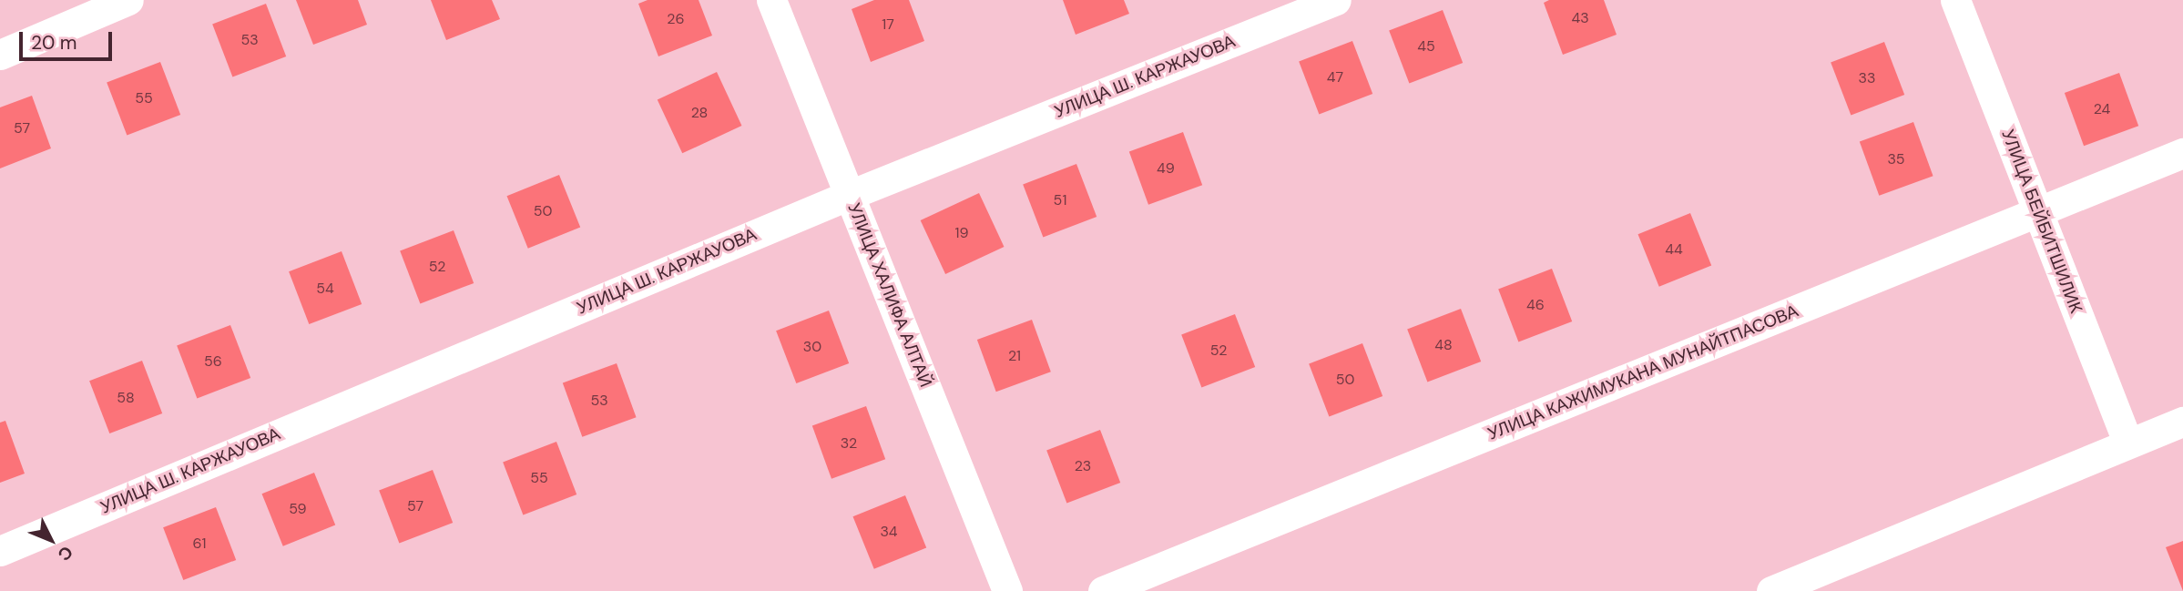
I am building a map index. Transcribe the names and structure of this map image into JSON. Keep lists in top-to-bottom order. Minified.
{"streets":{"street":["УЛИЦА Ш. КАРЖАУОВА","УЛИЦА БЕЙБИТШИЛИК","УЛИЦА ХАЛИФА АЛТАЙ","УЛИЦА КАЖИМУКАНА МУНАЙТПАСОВА"]},"crossings":[["УЛИЦА Ш. КАРЖАУОВА","УЛИЦА ХАЛИФА АЛТАЙ"],["УЛИЦА БЕЙБИТШИЛИК","УЛИЦА КАЖИМУКАНА МУНАЙТПАСОВА"]],"house_numbers":["43","26","17","53","45","47","33","55","24","28","57","35","49","51","50","19","44","52","54","46","48","30","52","21","56","50","58","53","32","23","55","57","59","34","61"],"scale_bar":"20 m","north":"bottom right"}
